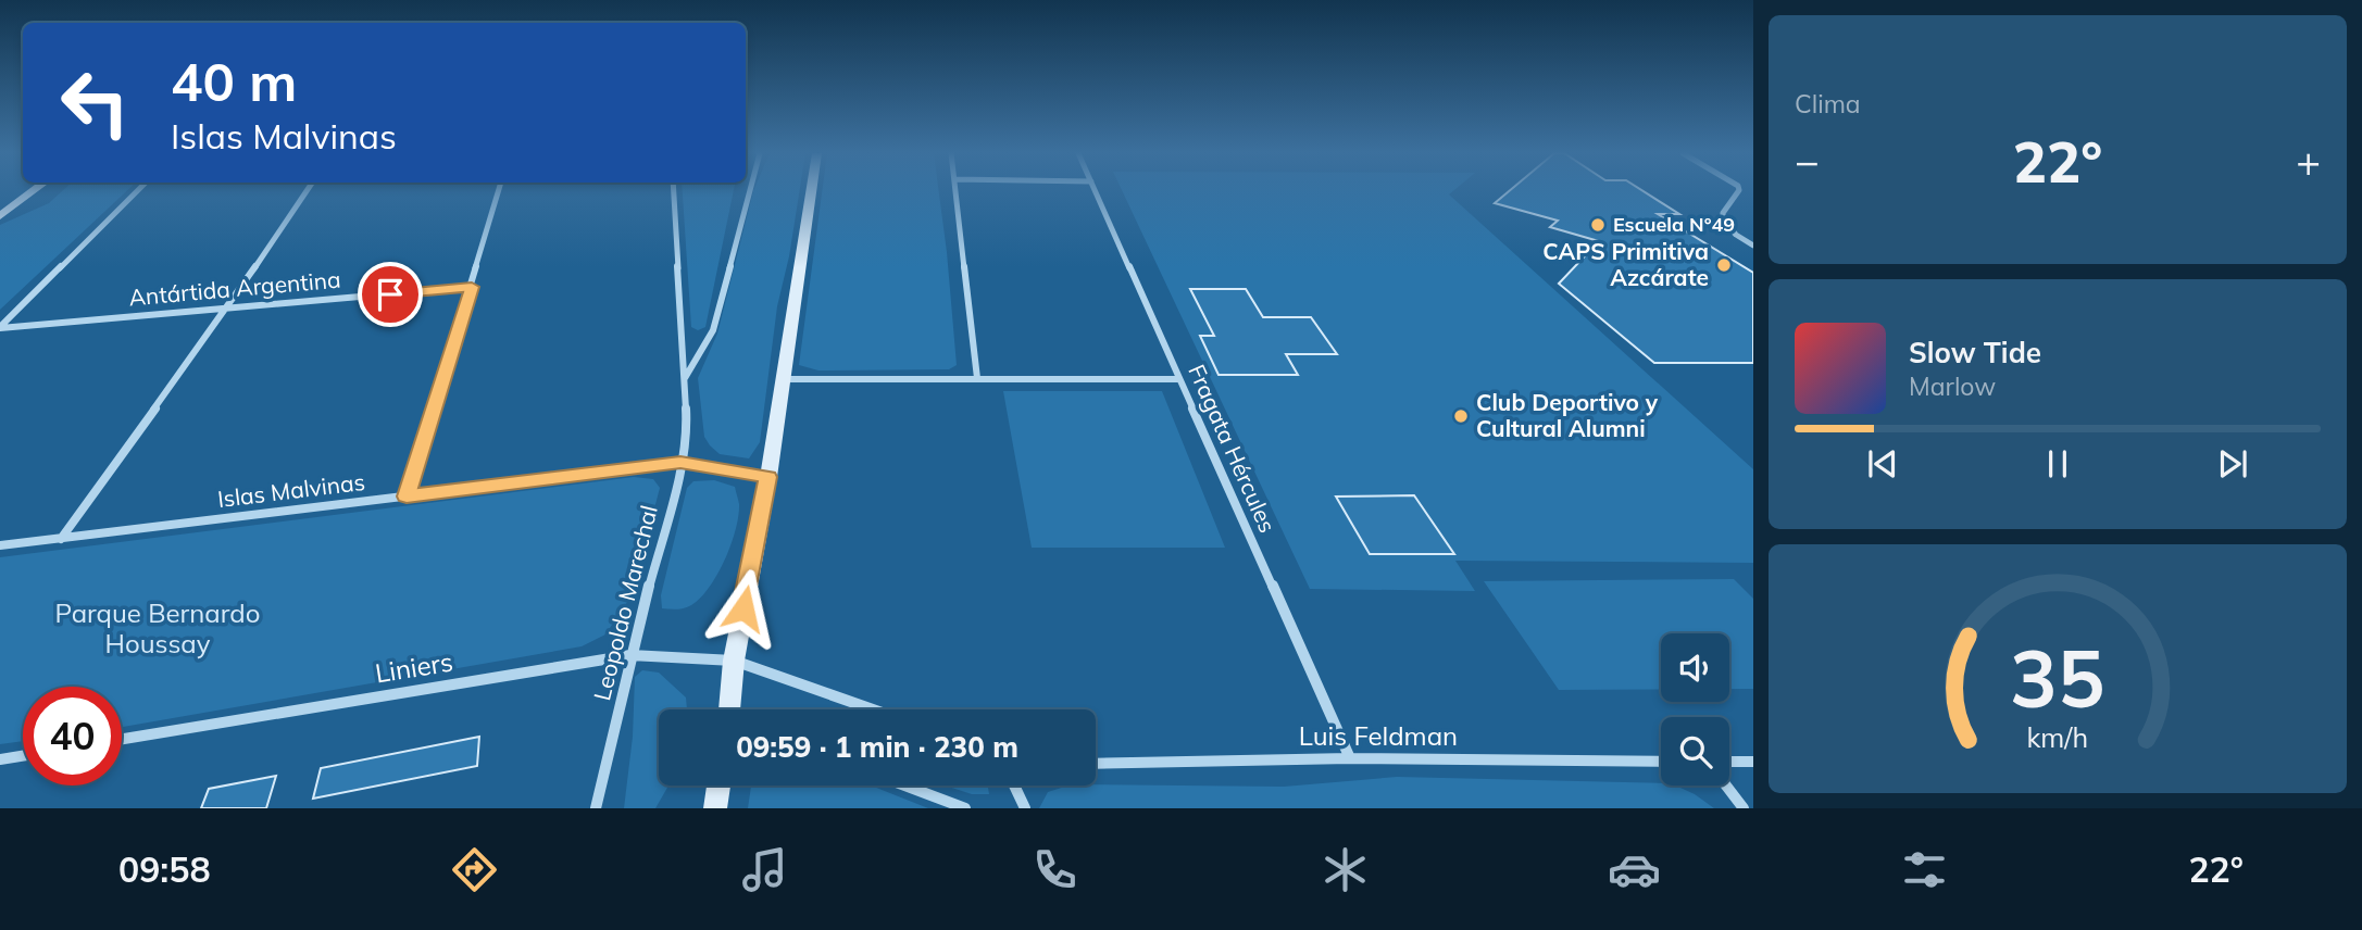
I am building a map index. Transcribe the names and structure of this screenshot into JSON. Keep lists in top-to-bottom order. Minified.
{"streets":{"street":["Antártida Argentina","Fragata Hércules","Islas Malvinas","Leopoldo Marechal","Liniers","Luis Feldman"]},"crossings":[["Fragata Hércules","Luis Feldman"],["Islas Malvinas","Leopoldo Marechal"],["Leopoldo Marechal","Liniers"]],"parks":["Parque Bernardo Houssay"],"places":["Escuela N°49","CAPS Primitiva Azcárate","Club Deportivo y Cultural Alumni"],"page":{"tile":"Clima","turn":["40 m","Islas Malvinas"],"heat":["−","22°","+"],"song":["Slow Tide","Marlow"],"limit":"40","trip":"09:59 · 1 min · 230 m","tabs":["09:58","22°"],"gauge":["35","km/h"]}}
